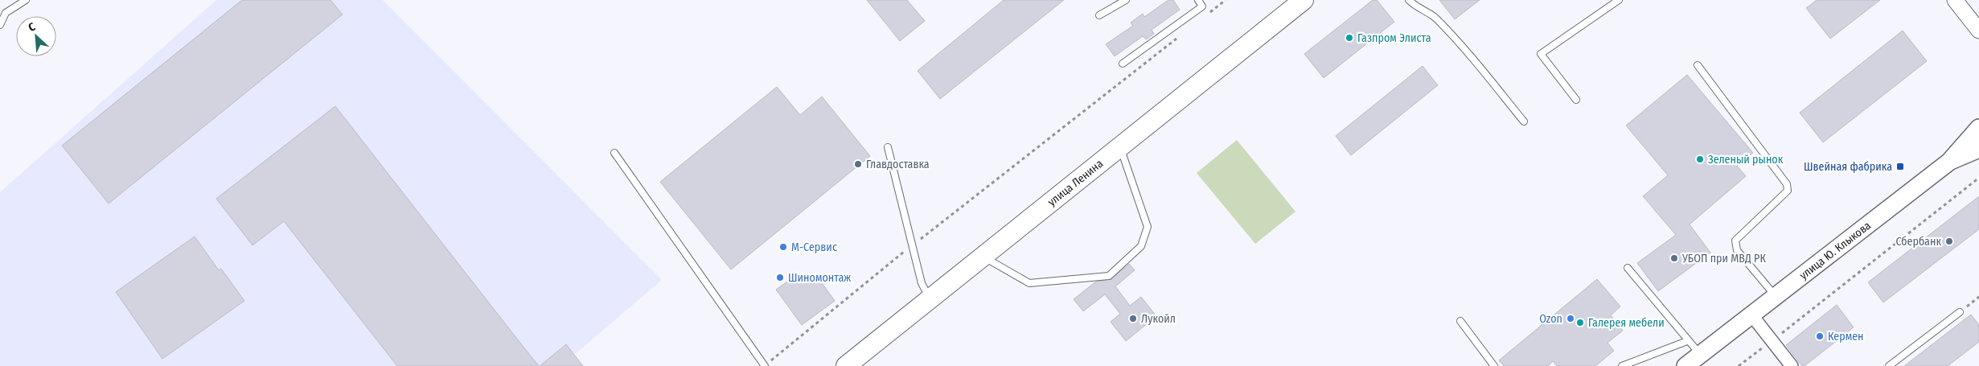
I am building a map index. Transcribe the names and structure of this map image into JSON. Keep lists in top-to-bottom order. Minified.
{"streets":{"main road":["улица Ленина","улица Ю. Клыкова"]},"places":{"other":["Газпром Элиста","Зеленый рынок","Главдоставка","Сбербанк","М-Сервис","УБОП при МВД РК","Шиномонтаж","Лукойл","Ozon","Галерея мебели","Кермен"],"transit":["Швейная фабрика"]},"north":"top left"}
